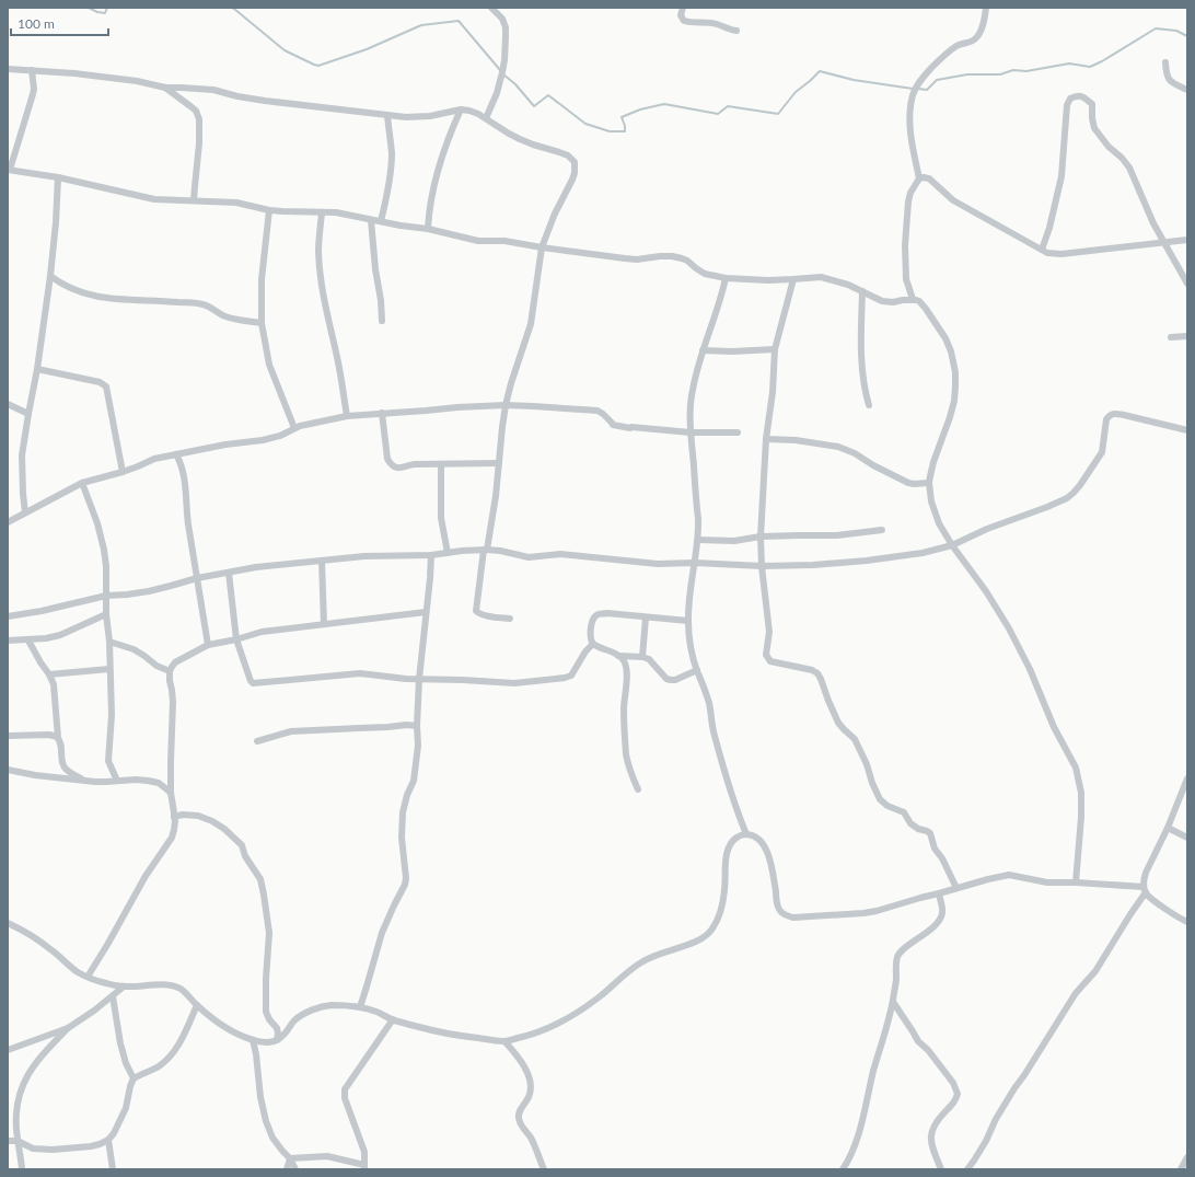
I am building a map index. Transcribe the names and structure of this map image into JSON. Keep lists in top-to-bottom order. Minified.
{"scale_bar":"100 m"}
